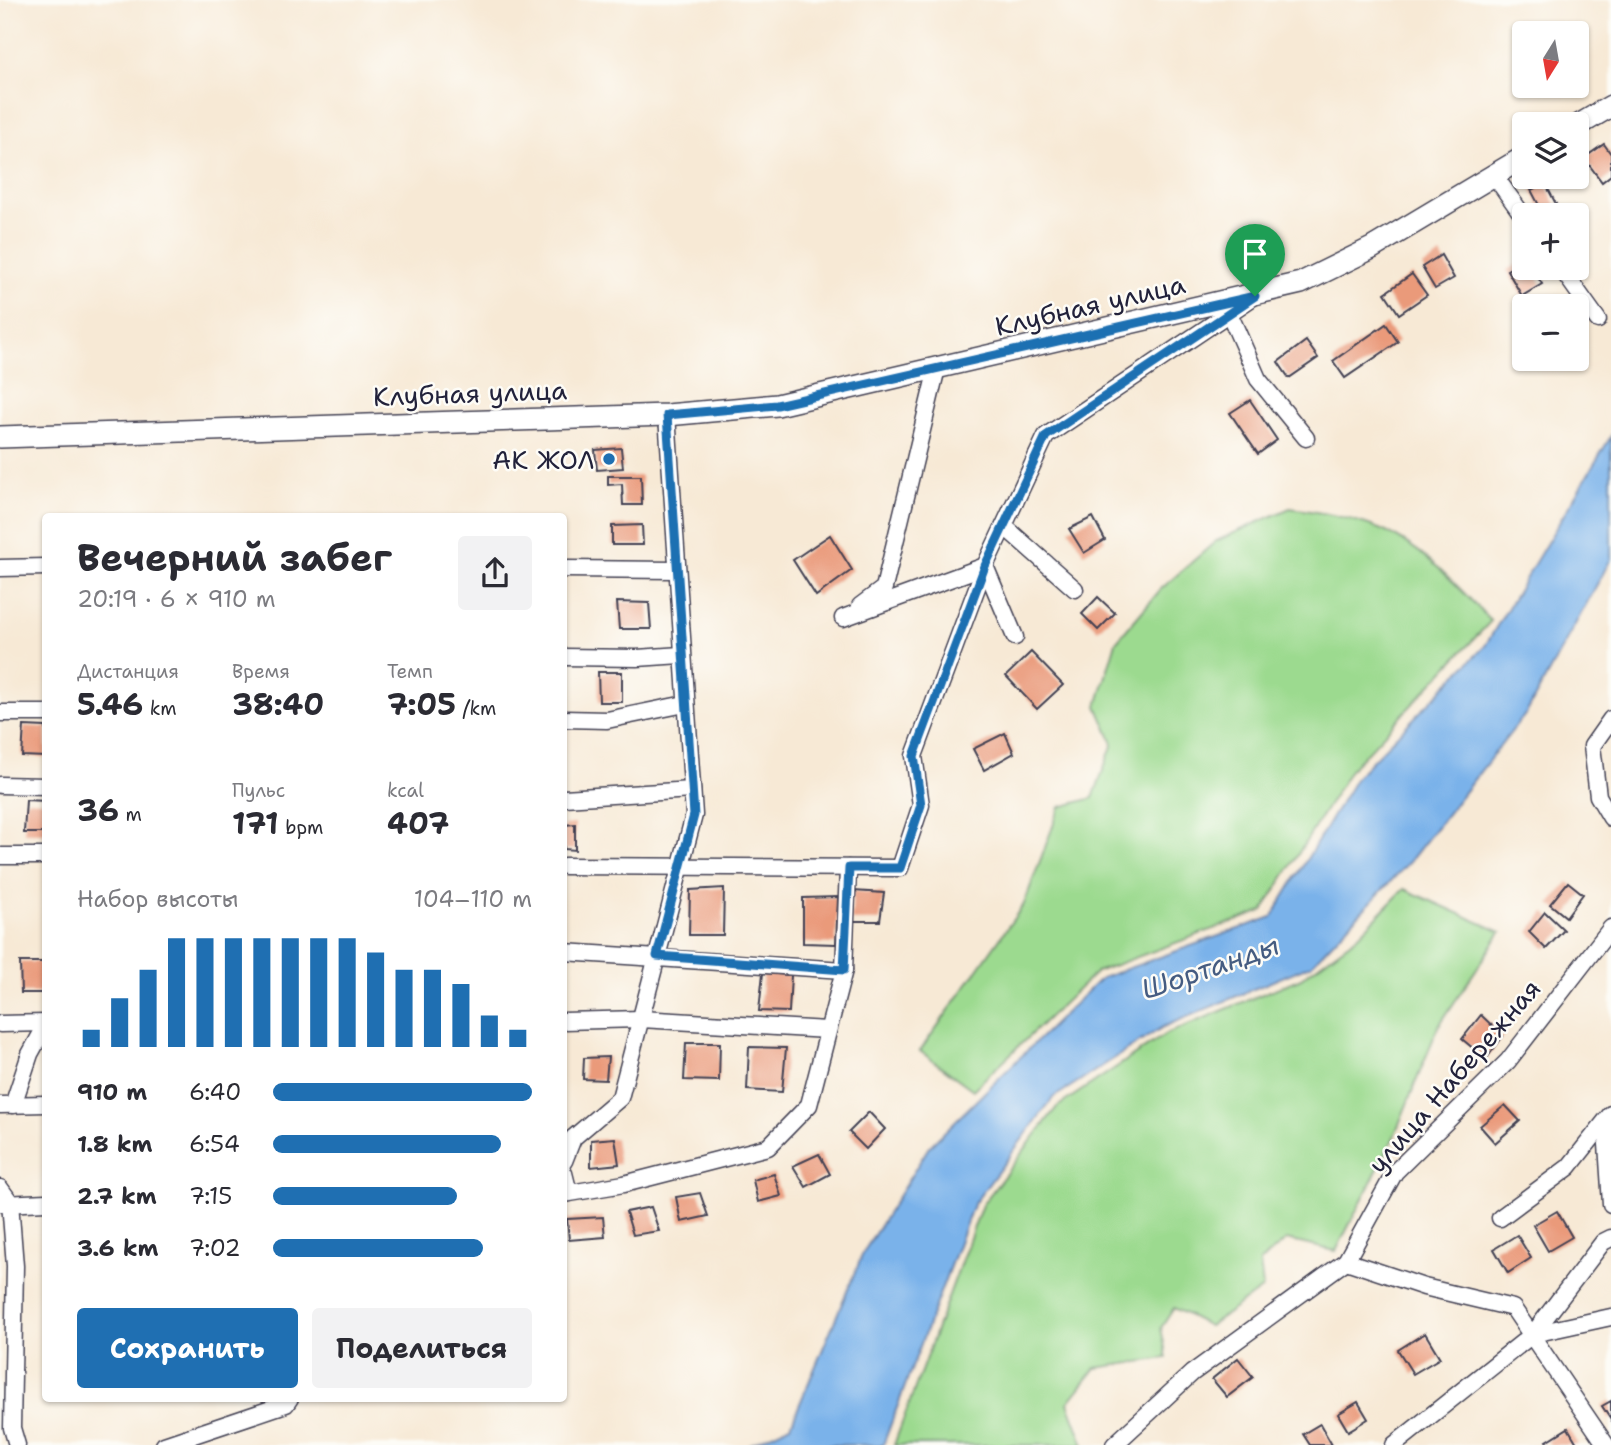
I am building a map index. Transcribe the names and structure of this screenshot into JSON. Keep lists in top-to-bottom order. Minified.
{"streets":{"street":["Клубная улица","улица Набережная"]},"water":["Шортанды"],"places":["АК ЖОЛ"],"north":"bottom","page":{"map_buttons":["+","−"],"heading":["Вечерний забег","20:19 · 6 × 910 m"],"stats":[["Дистанция","5.46 km"],["Время","38:40"],["Темп","7:05 /km"],["36 m"],["Пульс","171 bpm"],["kcal","407"]],"chart":["Набор высоты","104–110 m"],"list":[{"name":"910 m","note":"6:40"},{"name":"1.8 km","note":"6:54"},{"name":"2.7 km","note":"7:15"},{"name":"3.6 km","note":"7:02"}],"buttons":["Сохранить","Поделиться"]}}
